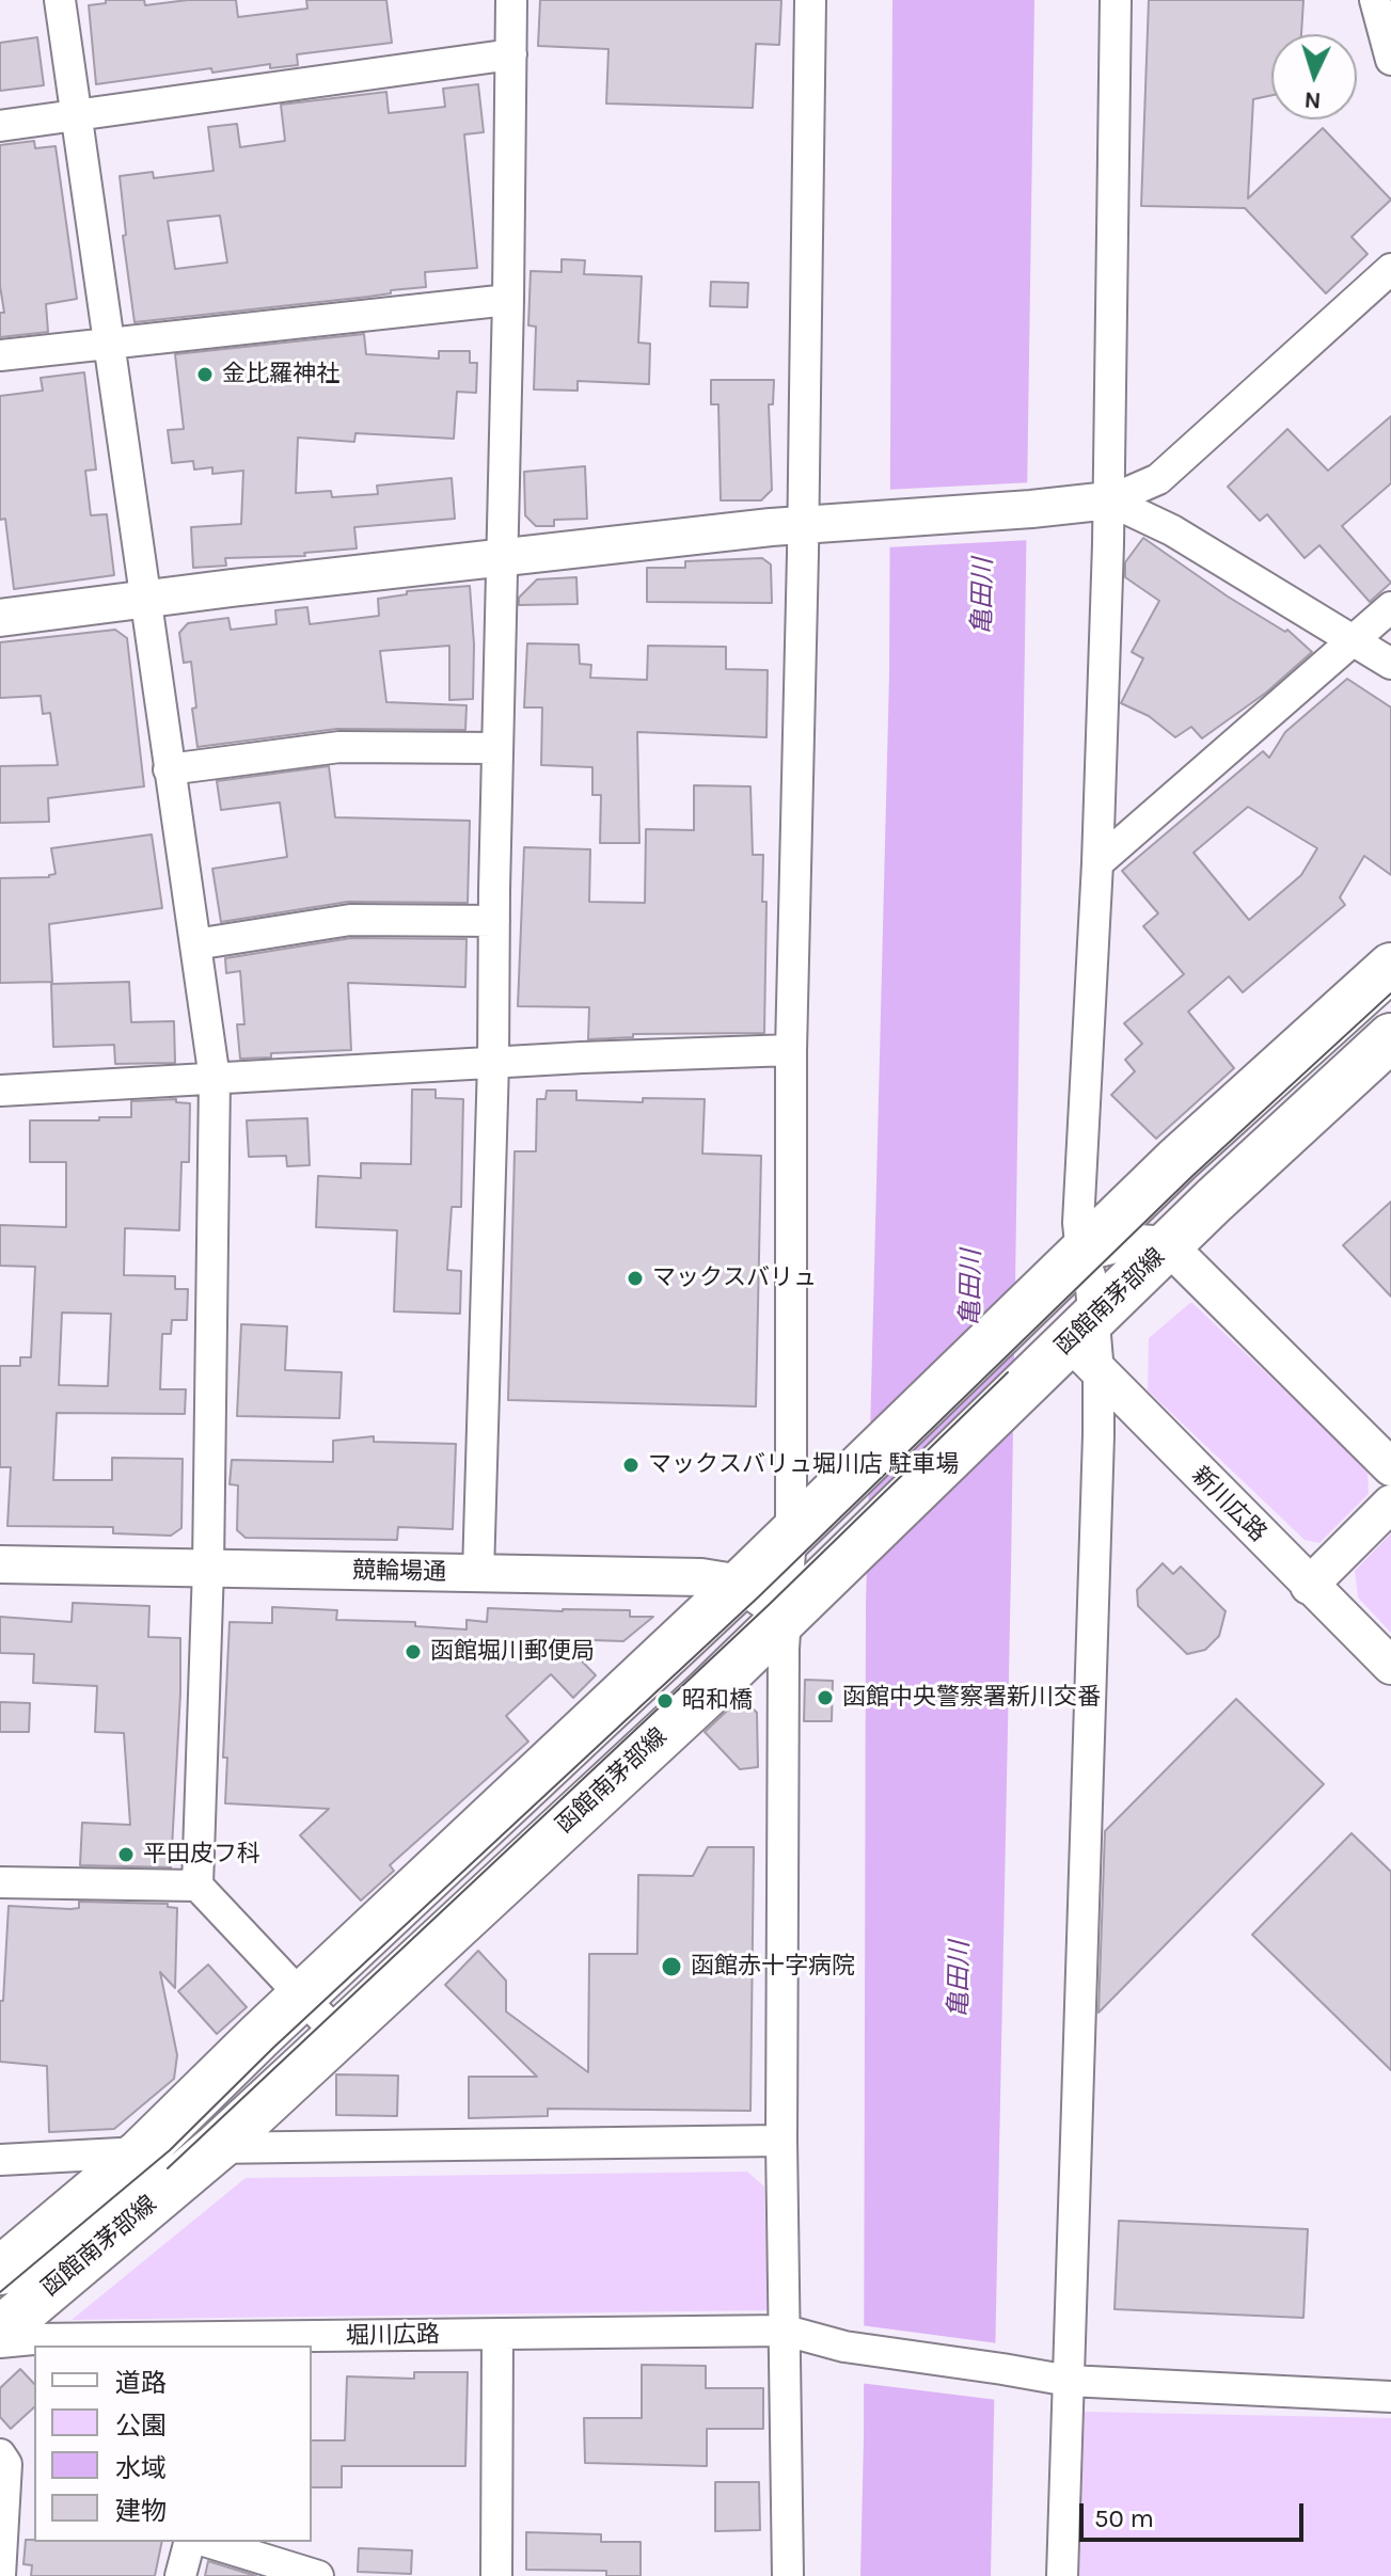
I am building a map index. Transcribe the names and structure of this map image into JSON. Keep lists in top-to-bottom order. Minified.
{"streets":{"main road":["函館南茅部線"],"street":["新川広路","競輪場通","堀川広路"]},"crossings":[["函館南茅部線","新川広路"],["函館南茅部線","競輪場通"]],"water":["亀田川"],"places":["金比羅神社","マックスバリュ","マックスバリュ堀川店 駐車場","函館堀川郵便局","函館中央警察署新川交番","昭和橋","平田皮フ科","函館赤十字病院"],"legend":["道路","公園","水域","建物"],"scale_bar":"50 m","north":"bottom"}
